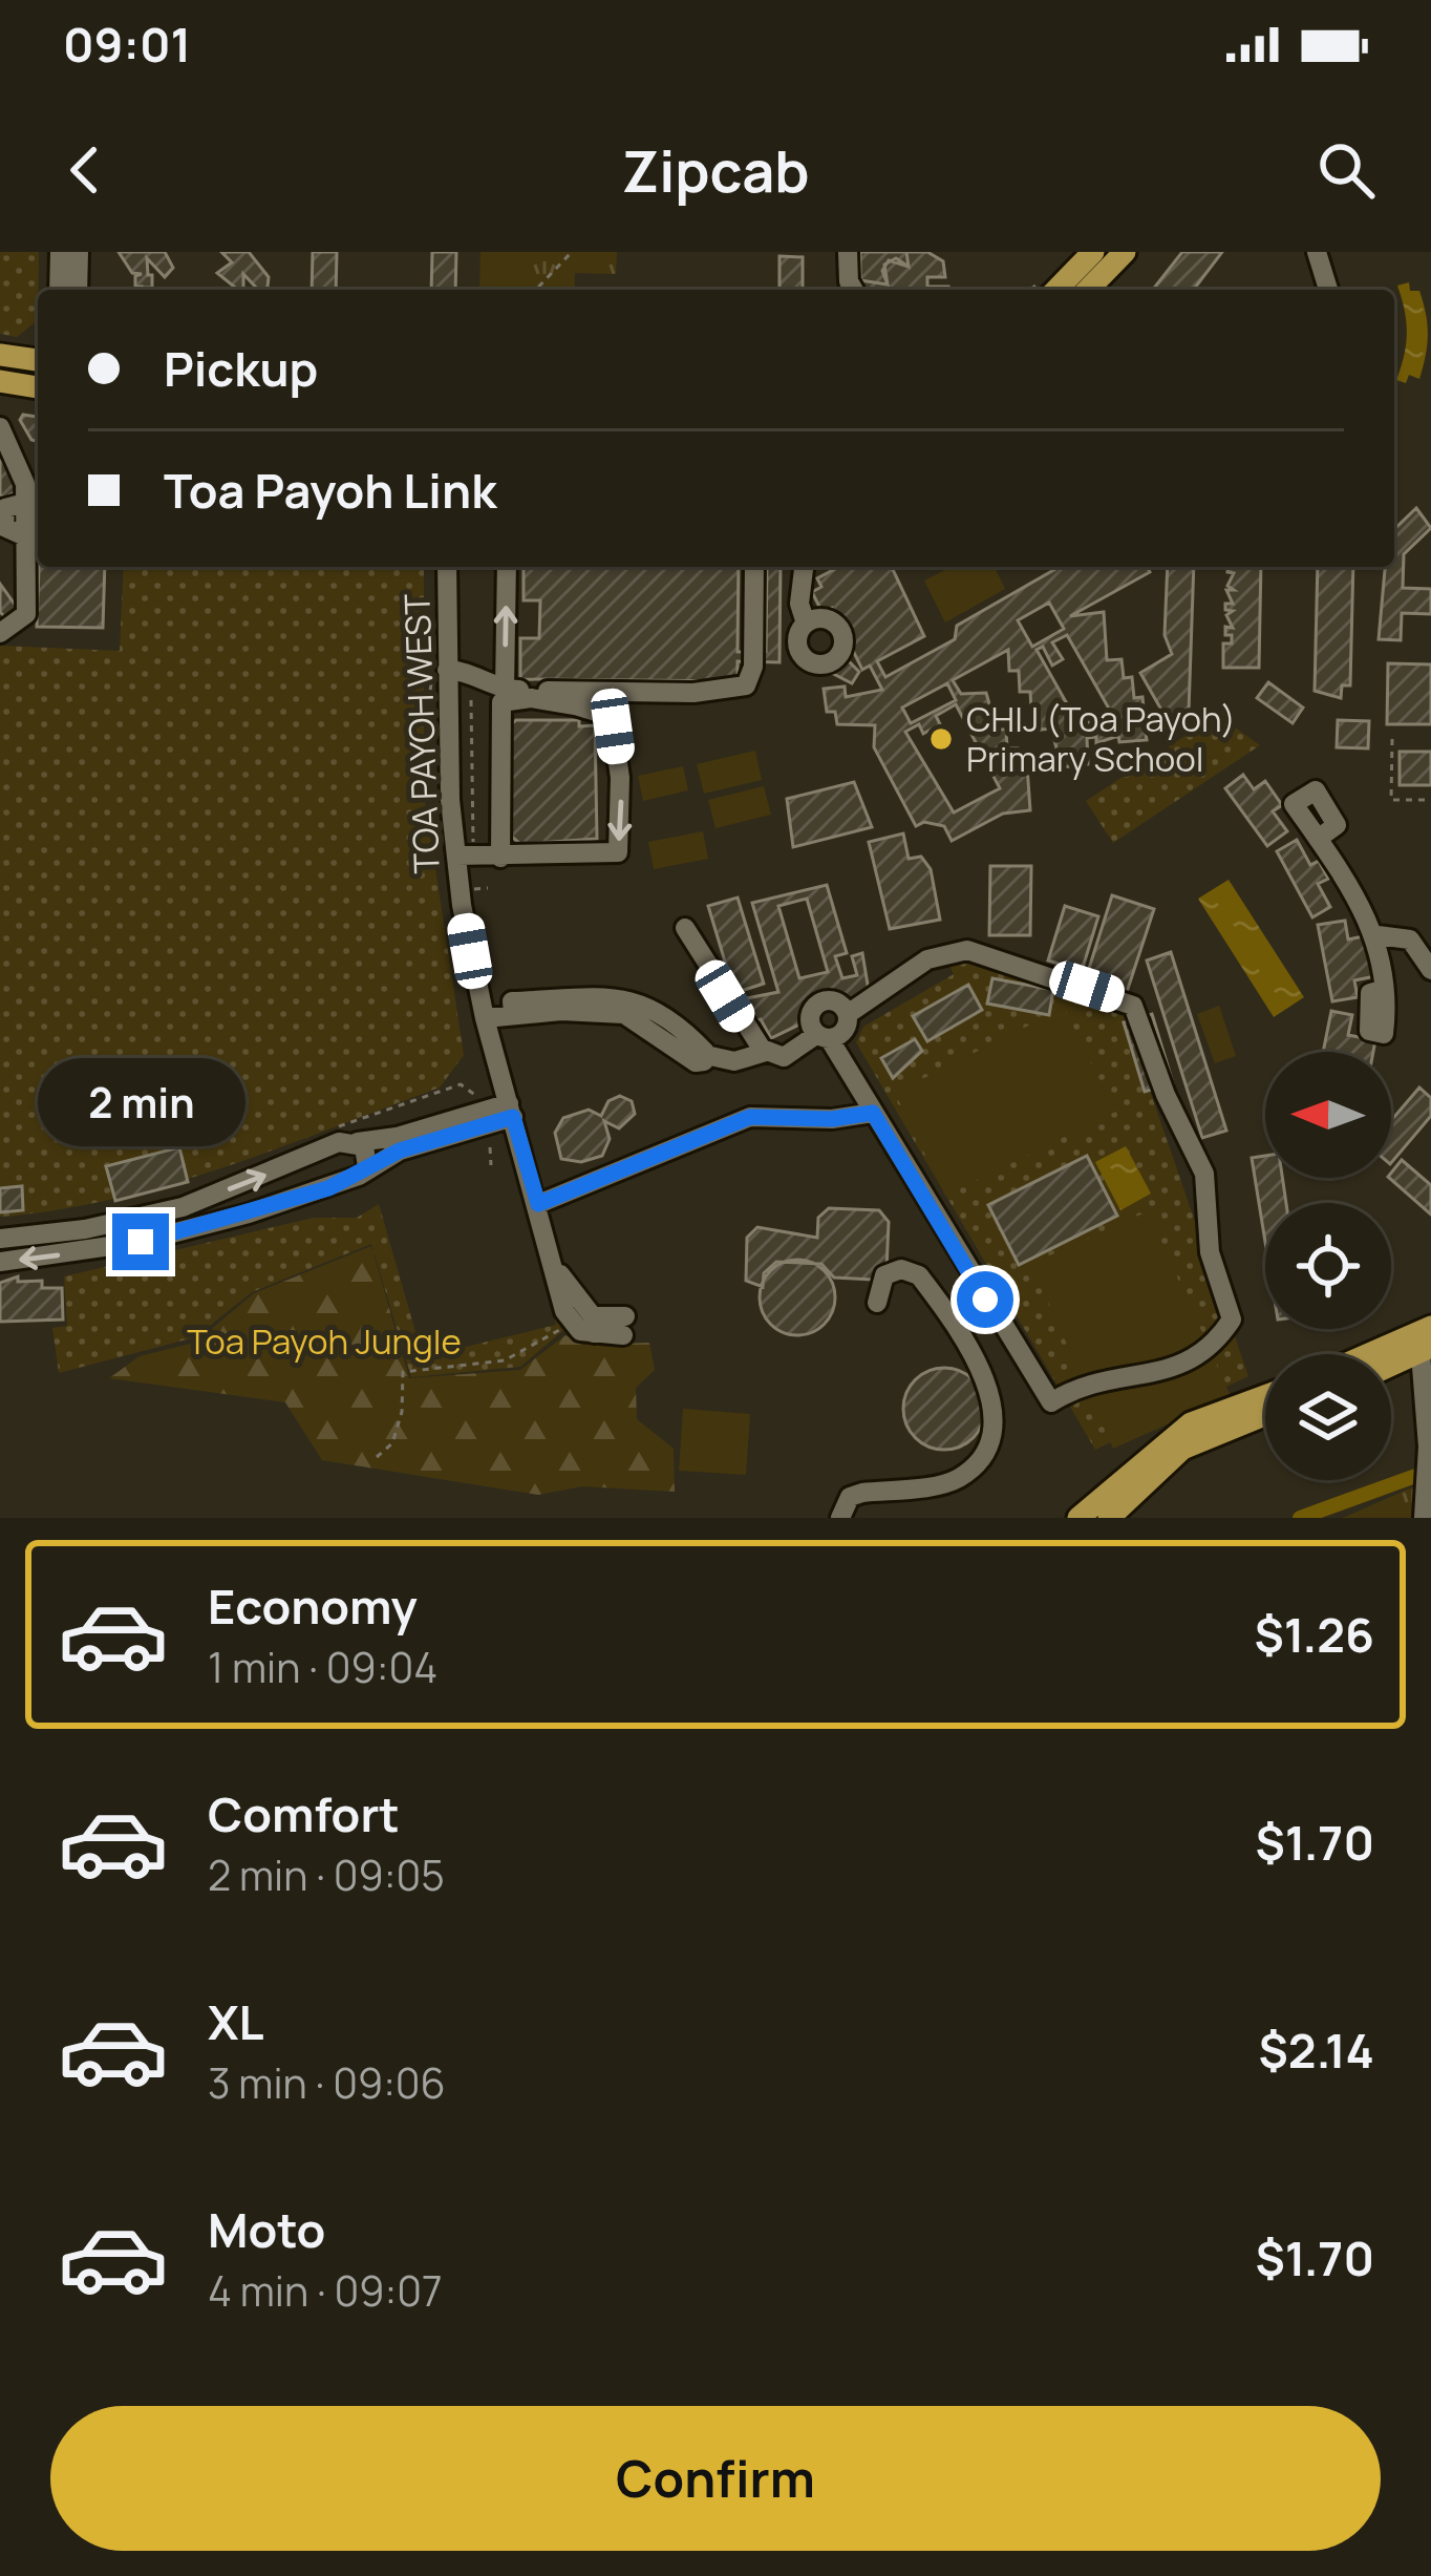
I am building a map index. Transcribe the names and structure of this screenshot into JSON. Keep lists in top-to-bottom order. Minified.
{"streets":{"street":["TOA PAYOH WEST"]},"parks":["Toa Payoh Jungle"],"places":["CHIJ (Toa Payoh) Primary School"],"north":"left","page":{"status":"09:01","header":"Zipcab","banner":["Pickup","Toa Payoh Link"],"bubble":"2 min","list":[{"name":"Economy","note":"1 min · 09:04","value":"$1.26"},{"name":"Comfort","note":"2 min · 09:05","value":"$1.70"},{"name":"XL","note":"3 min · 09:06","value":"$2.14"},{"name":"Moto","note":"4 min · 09:07","value":"$1.70"}],"buttons":"Confirm"}}
